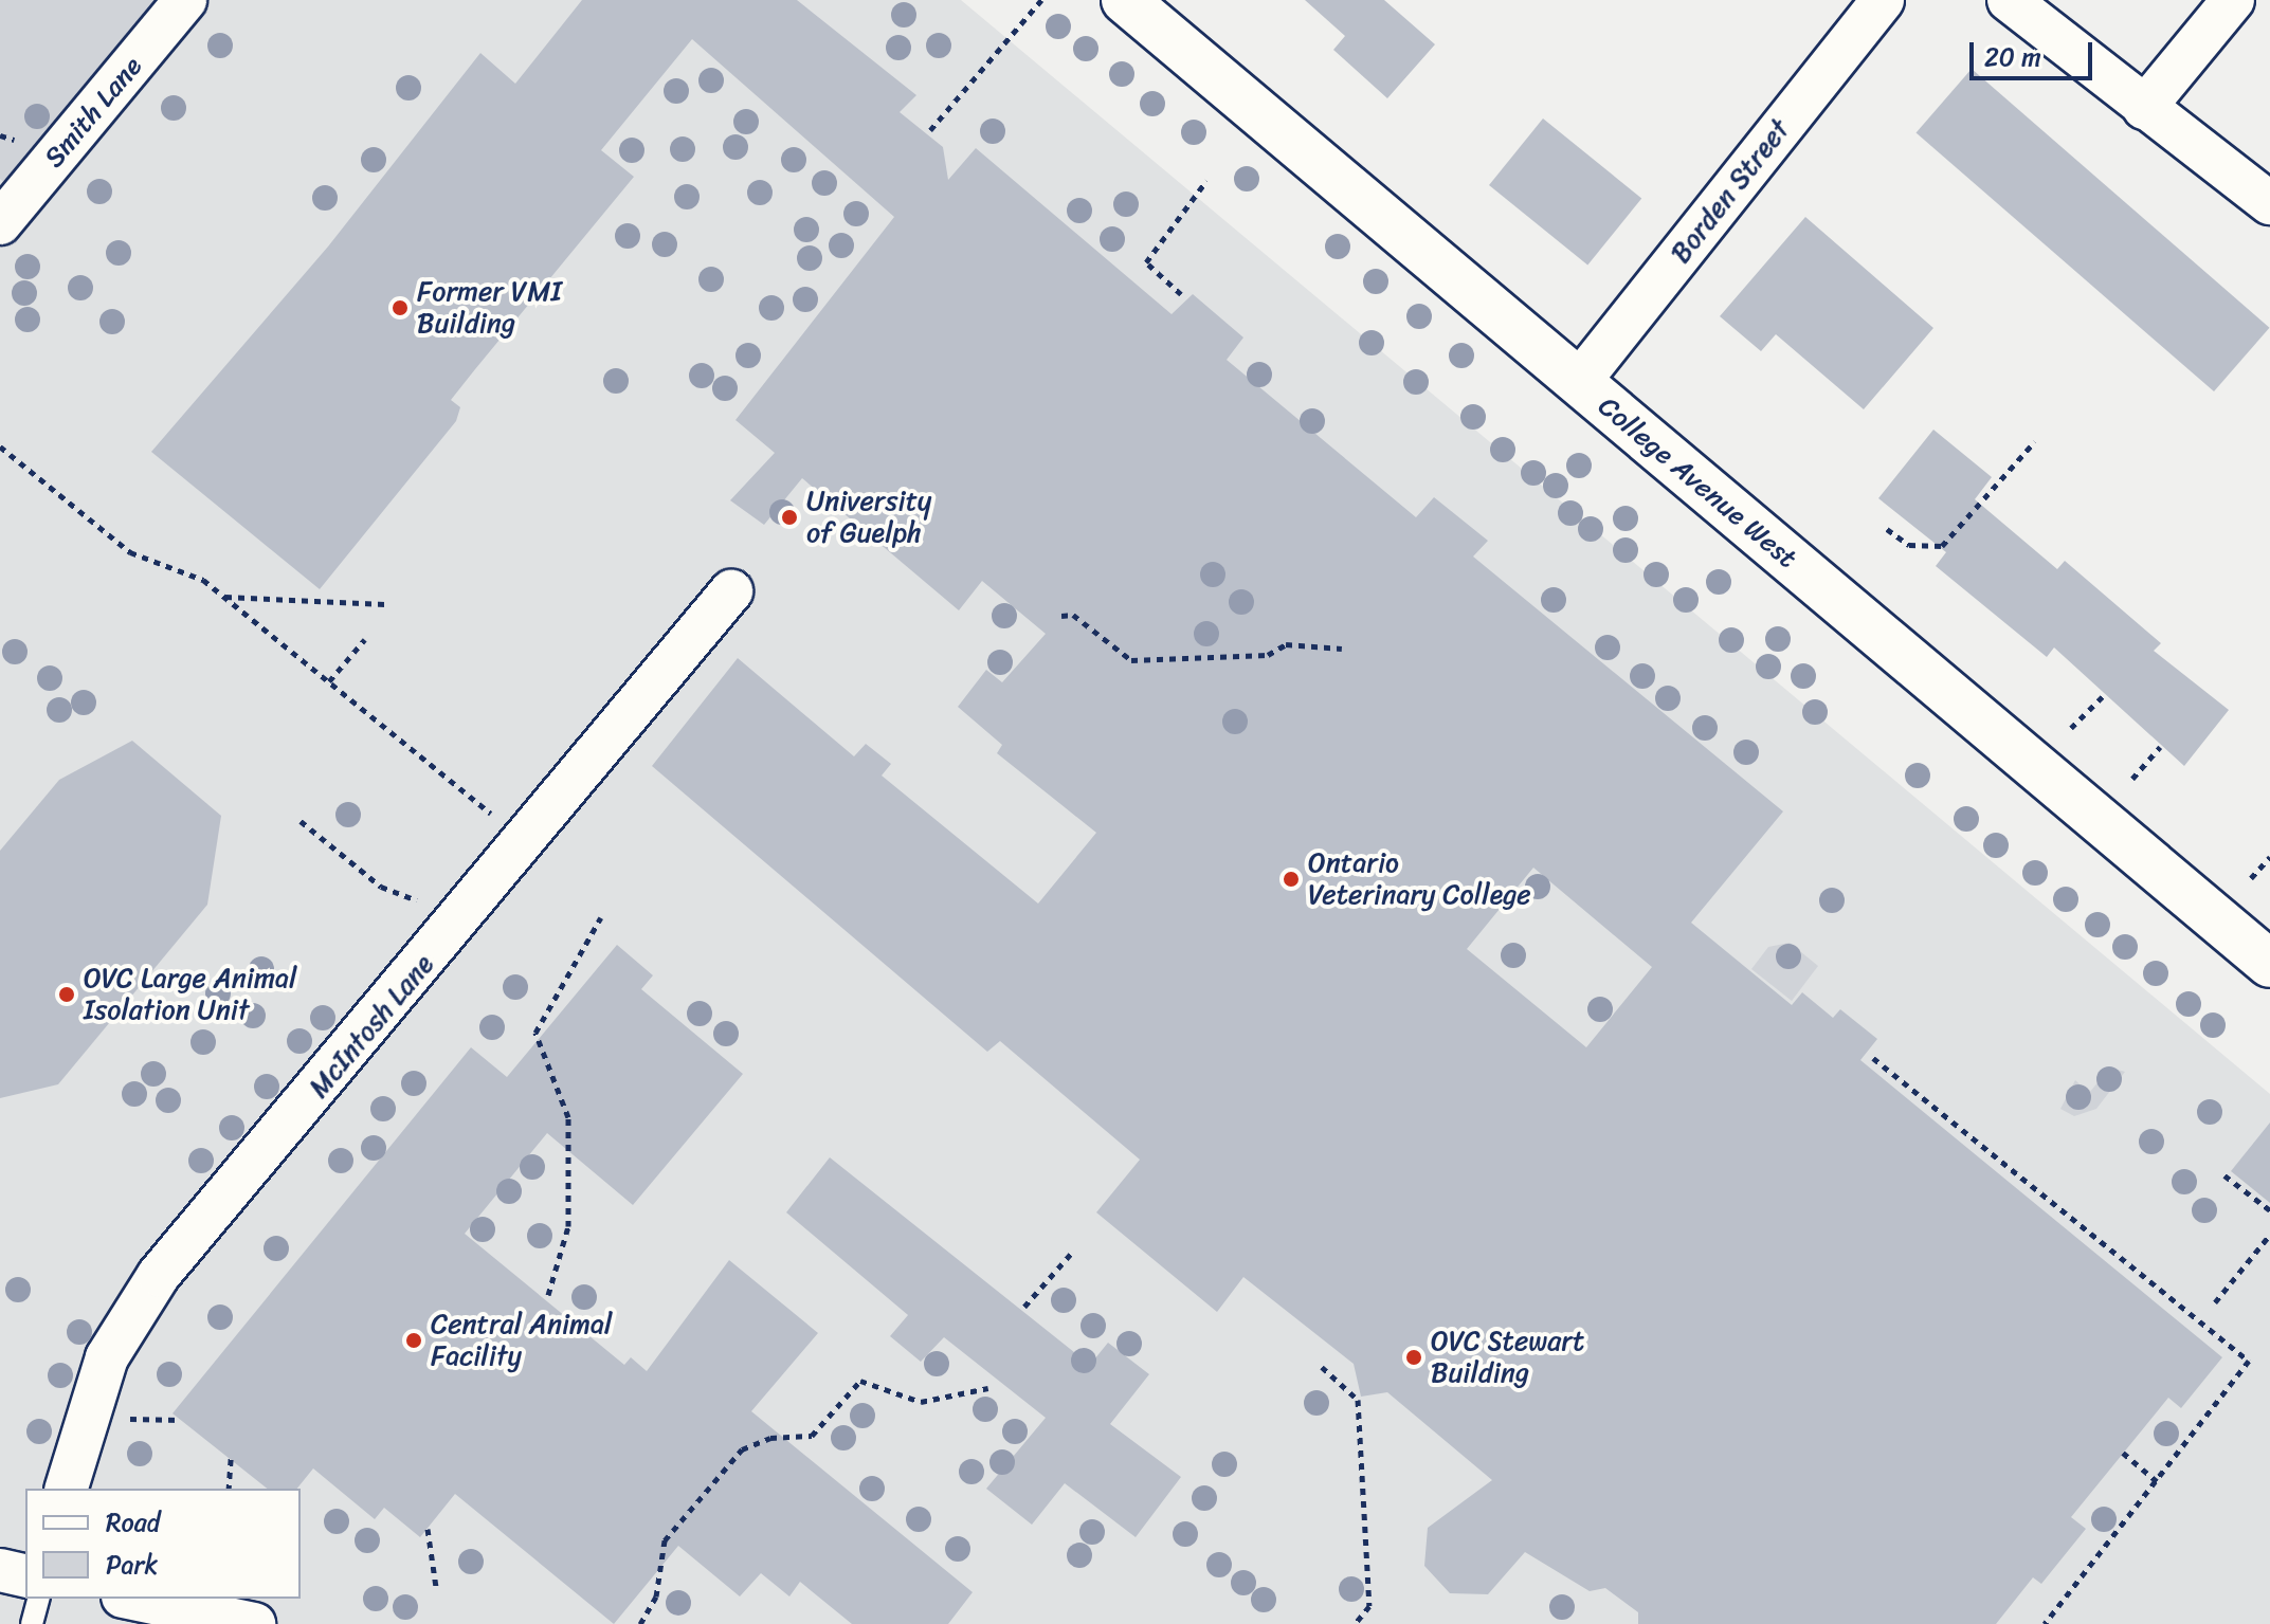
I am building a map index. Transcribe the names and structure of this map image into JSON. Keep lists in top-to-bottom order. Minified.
{"streets":{"main road":["College Avenue West"],"street":["Smith Lane","Borden Street","McIntosh Lane"]},"crossings":[["Borden Street","College Avenue West"]],"places":["Former VMI Building","University of Guelph","Ontario Veterinary College","OVC Large Animal Isolation Unit","Central Animal Facility","OVC Stewart Building"],"legend":["Road","Park"],"scale_bar":"20 m"}
